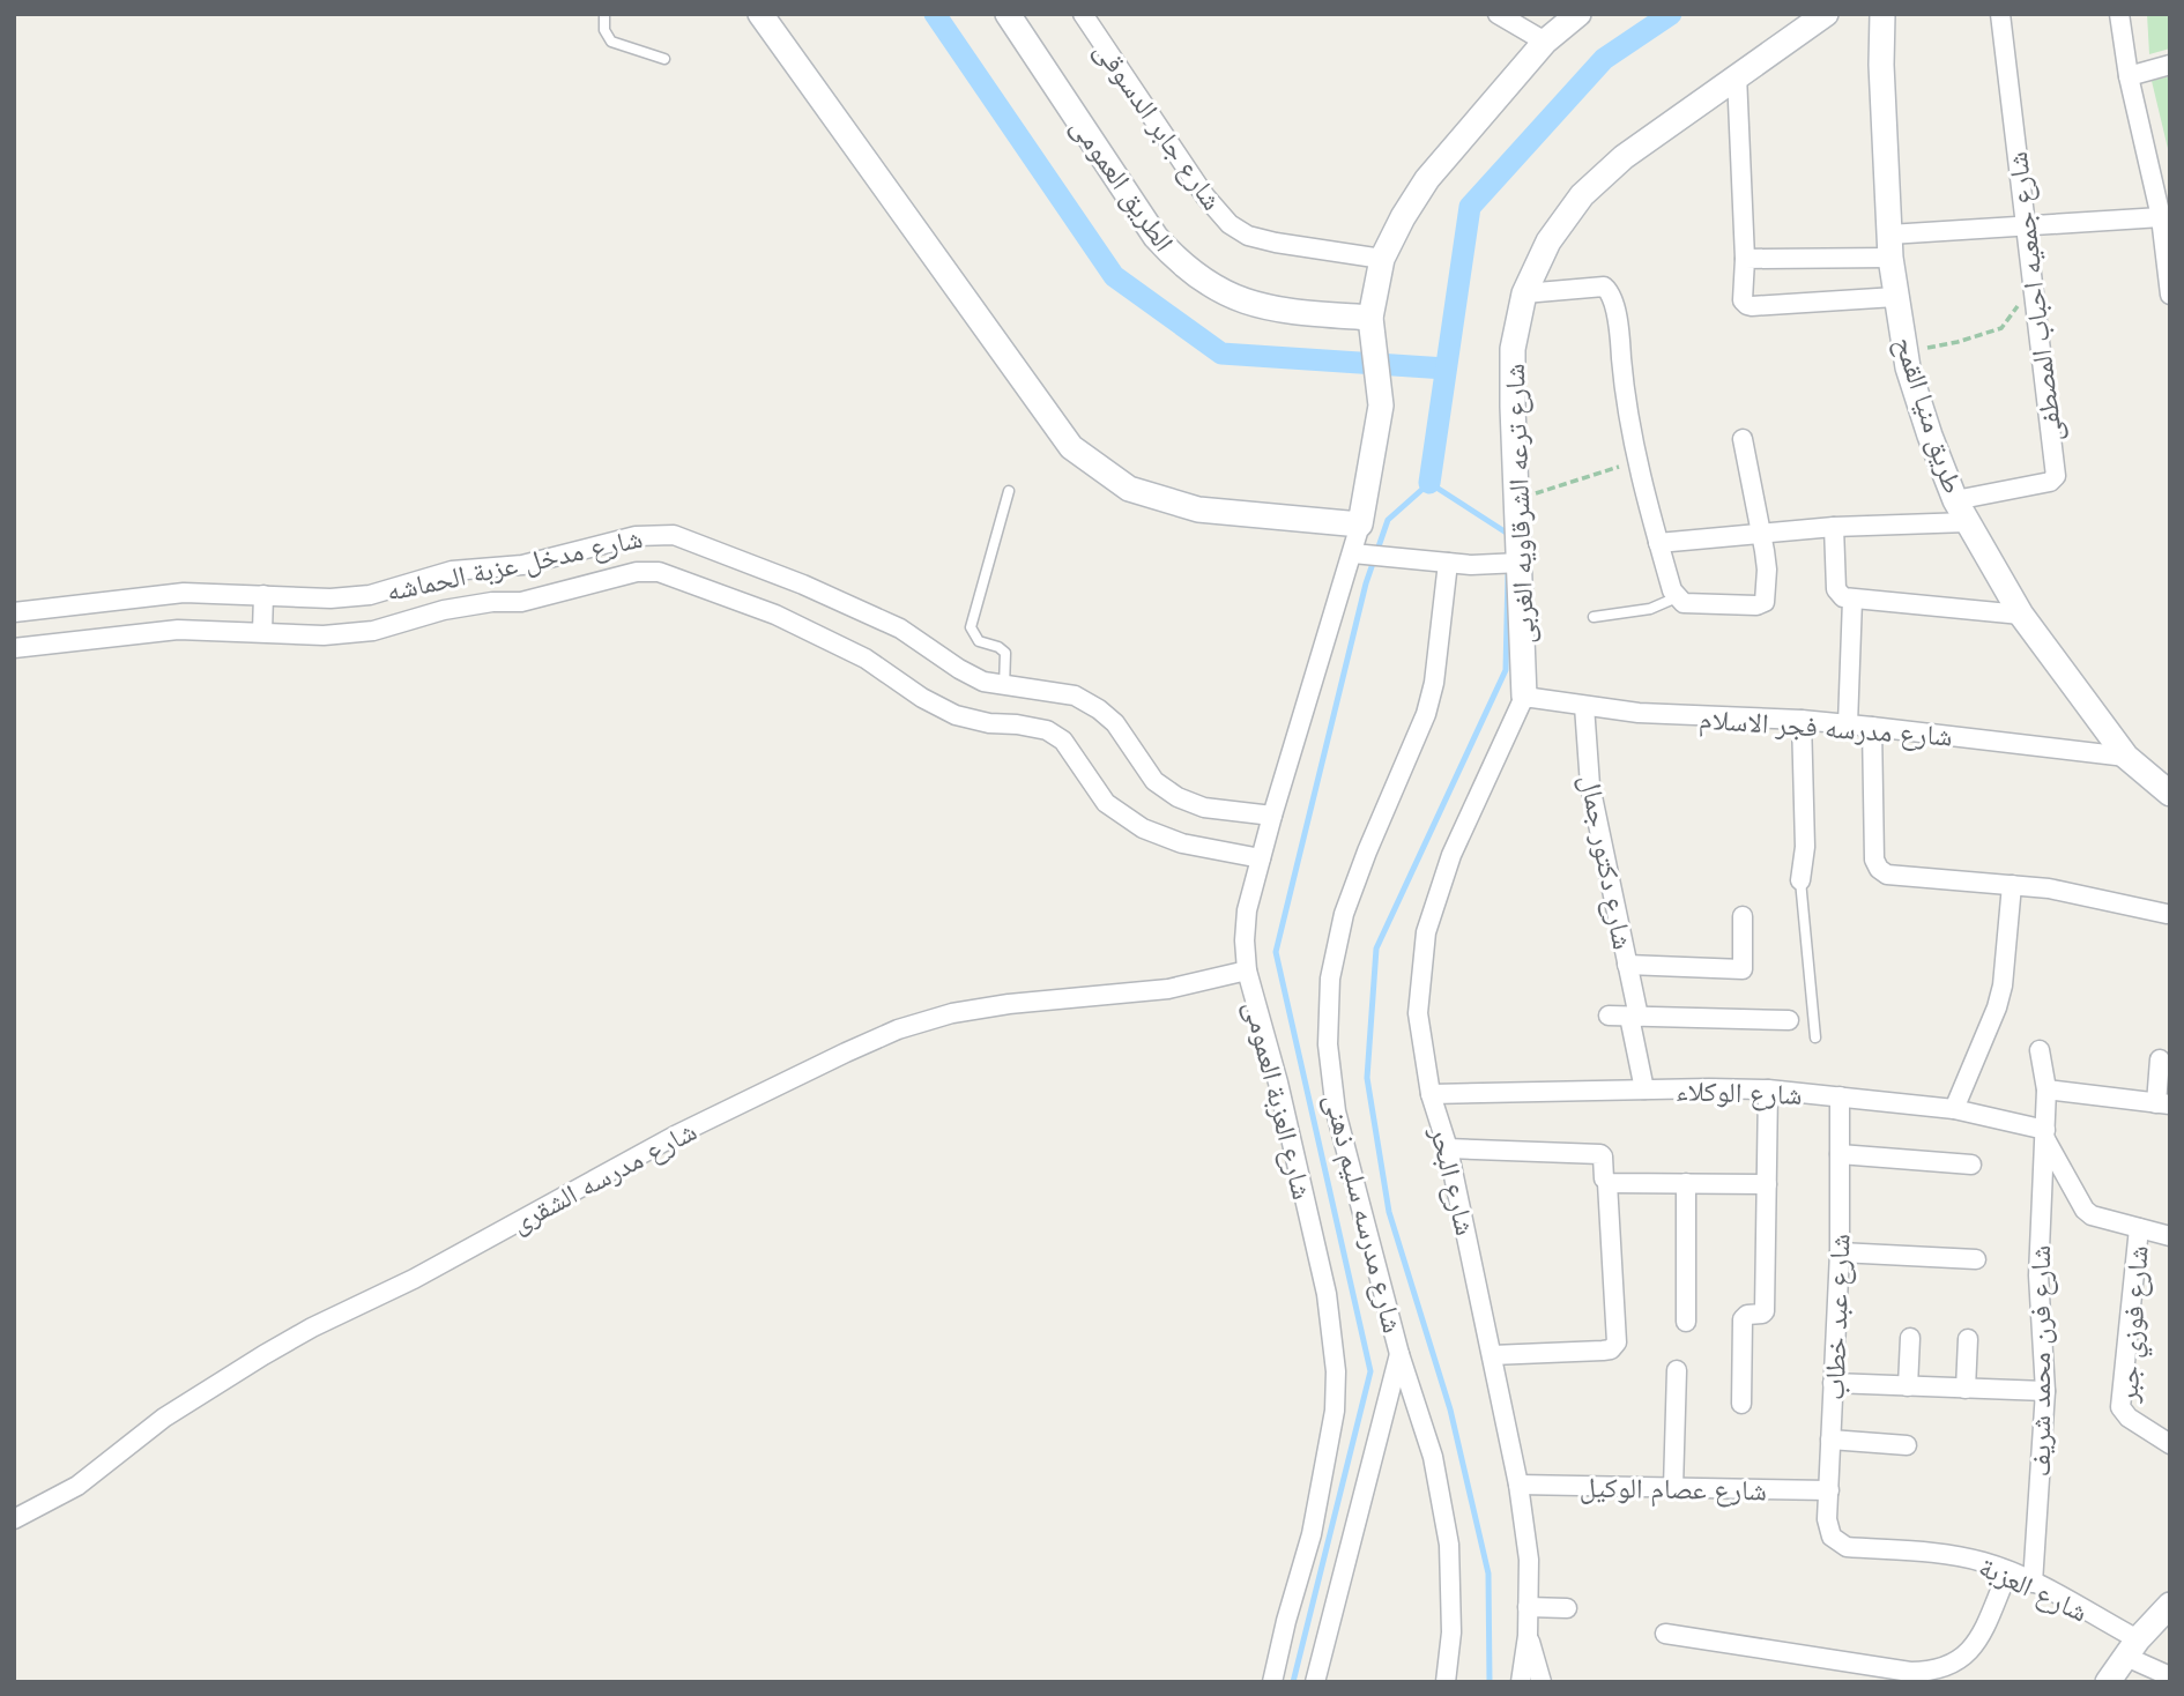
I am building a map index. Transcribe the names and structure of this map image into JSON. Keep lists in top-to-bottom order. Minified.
{"streets":{"street":["شارع جابر الدسوقى","الطريق العمومى","شارع جمعيه احباب المصطفى","طريق منيا القمح","شارع ترعه الشرقاويه الغربى","شارع مدخل عزبة الحماشه","شارع مدرسه فجر الاسلام","شارع دكتور جمال","شارع الوكلاء","شارع العزبة العمومى","شارع مدرسه الشقرى","شارع البحر","شارع مدرسه سليم ذهنى","شارع عبد خطاب","شارع فوزي جبر","شارع فرن محمد شريف","شارع عصام الوكيل","شارع العزبة"]},"crossings":[["شارع جمعيه احباب المصطفى","طريق منيا القمح"],["طريق منيا القمح","شارع مدرسه فجر الاسلام"],["شارع ترعه الشرقاويه الغربى","شارع مدرسه فجر الاسلام"],["شارع ترعه الشرقاويه الغربى","شارع البحر"],["شارع مدخل عزبة الحماشه","شارع العزبة العمومى"],["شارع مدرسه فجر الاسلام","شارع دكتور جمال"],["شارع مدرسه فجر الاسلام","شارع البحر"],["شارع دكتور جمال","شارع الوكلاء"],["شارع الوكلاء","شارع البحر"],["شارع الوكلاء","شارع عبد خطاب"],["شارع الوكلاء","شارع فرن محمد شريف"],["شارع العزبة العمومى","شارع مدرسه الشقرى"],["شارع البحر","شارع عصام الوكيل"],["شارع عبد خطاب","شارع عصام الوكيل"],["شارع عبد خطاب","شارع العزبة"],["شارع فرن محمد شريف","شارع العزبة"]]}
